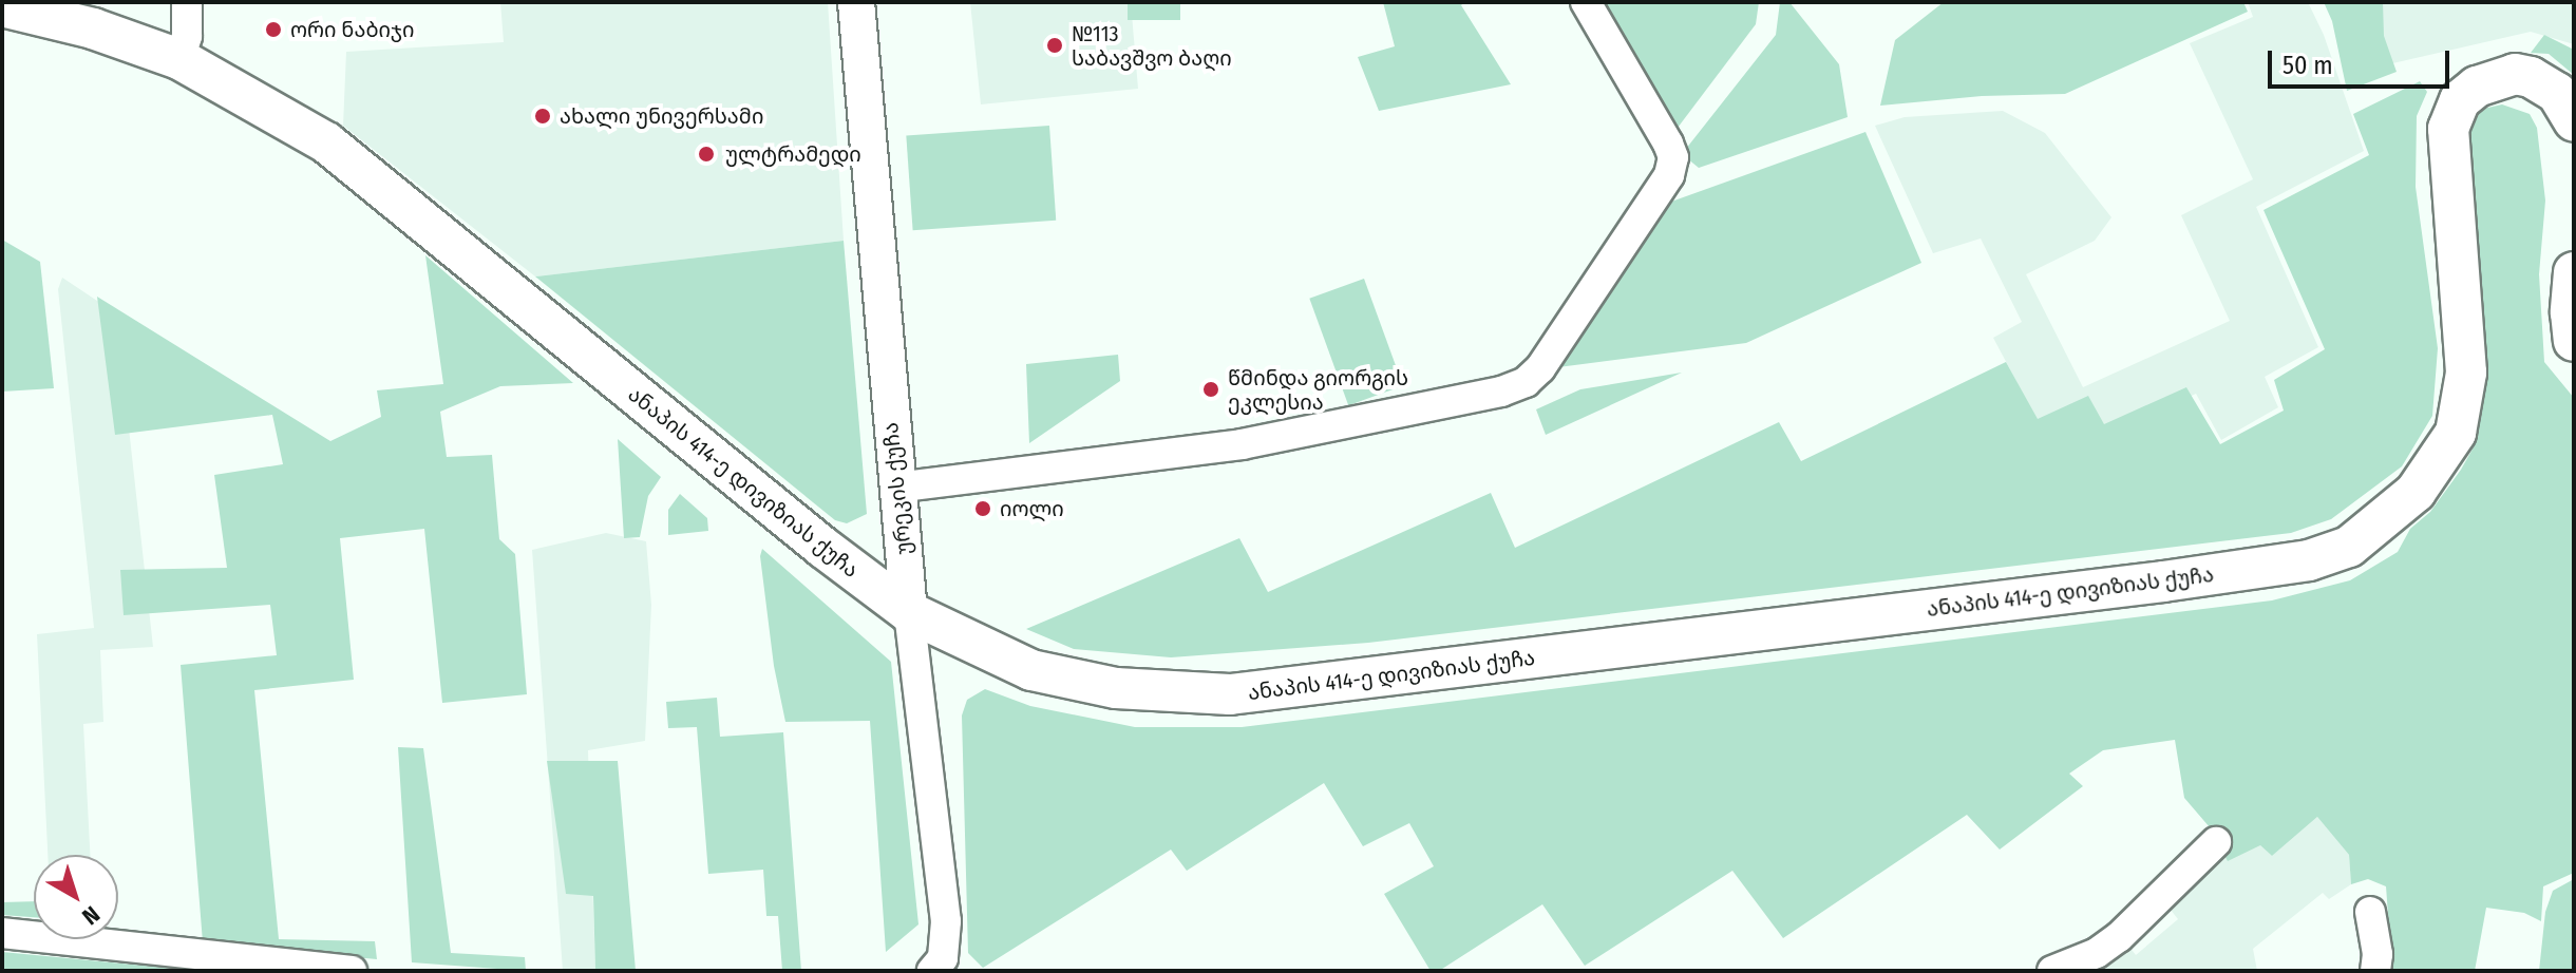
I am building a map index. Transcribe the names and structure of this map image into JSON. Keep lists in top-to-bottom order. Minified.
{"streets":{"main road":["ანაპის 414-ე დივიზიას ქუჩა"],"street":["ურეკის ქუჩა"]},"crossings":[["ანაპის 414-ე დივიზიას ქუჩა","ურეკის ქუჩა"]],"places":["ორი ნაბიჯი","№113 საბავშვო ბაღი","ახალი უნივერსამი","ულტრამედი","წმინდა გიორგის ეკლესია","იოლი"],"scale_bar":"50 m","north":"bottom right"}
